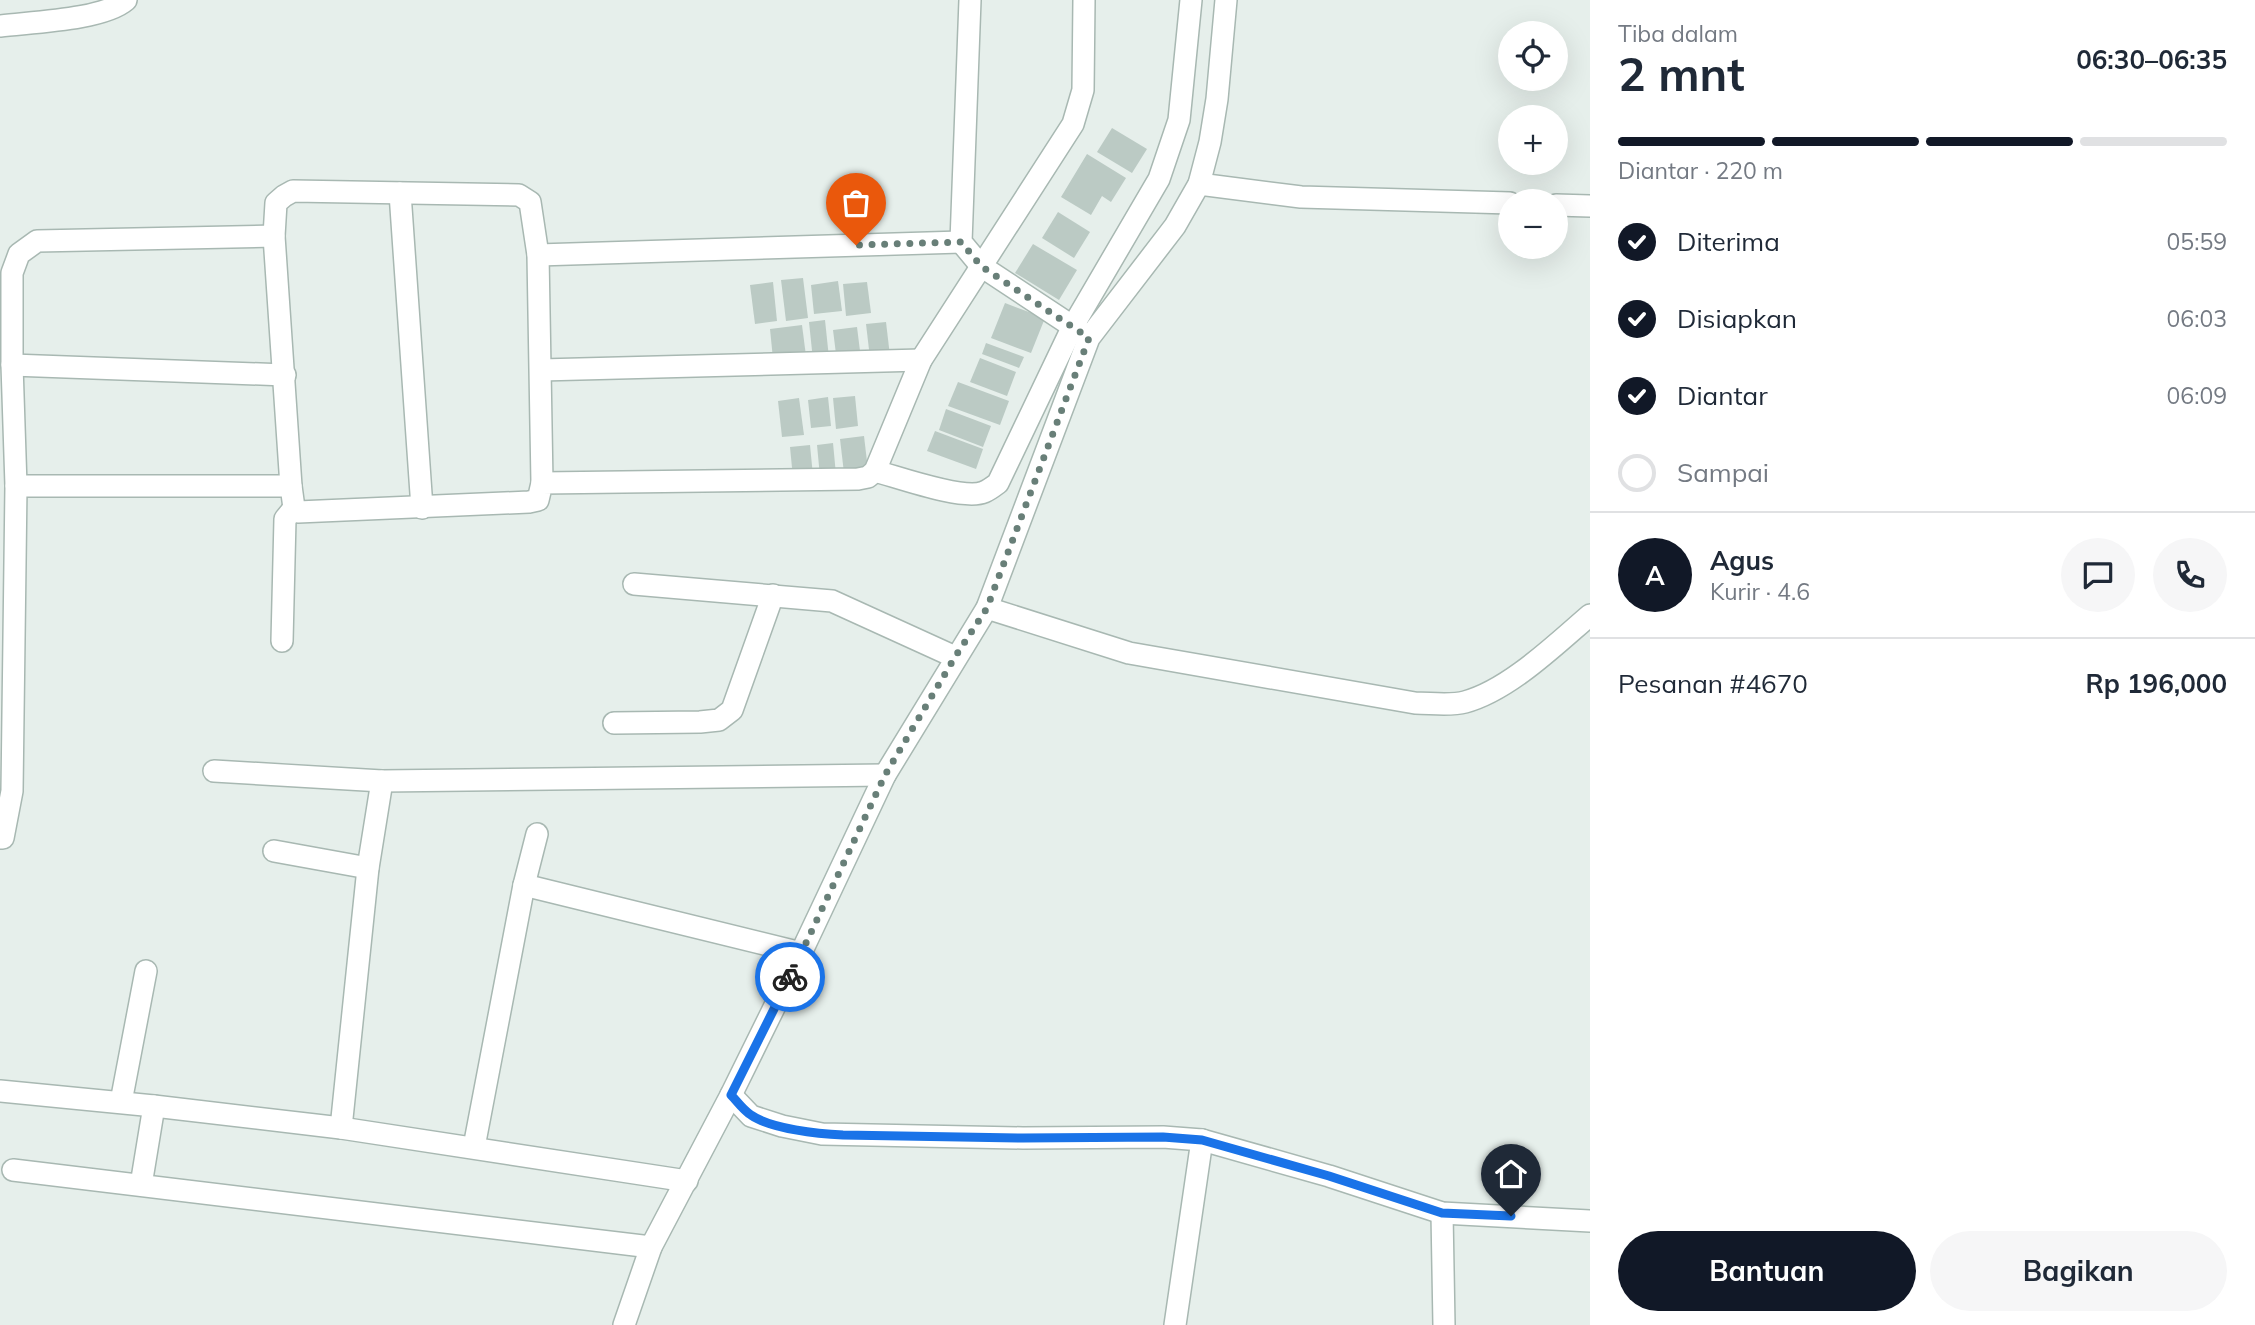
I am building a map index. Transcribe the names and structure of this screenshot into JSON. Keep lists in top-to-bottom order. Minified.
{"page":{"heading":["2 mnt","Tiba dalam","06:30–06:35"],"panel":["Agus","Kurir · 4.6","Pesanan #4670","Rp 196,000"],"map_buttons":["+","−"],"bar":"Diantar · 220 m","list":[["Diterima","05:59"],["Disiapkan","06:03"],["Diantar","06:09"],"Sampai"],"round":"A","buttons":["Bantuan","Bagikan"]}}
